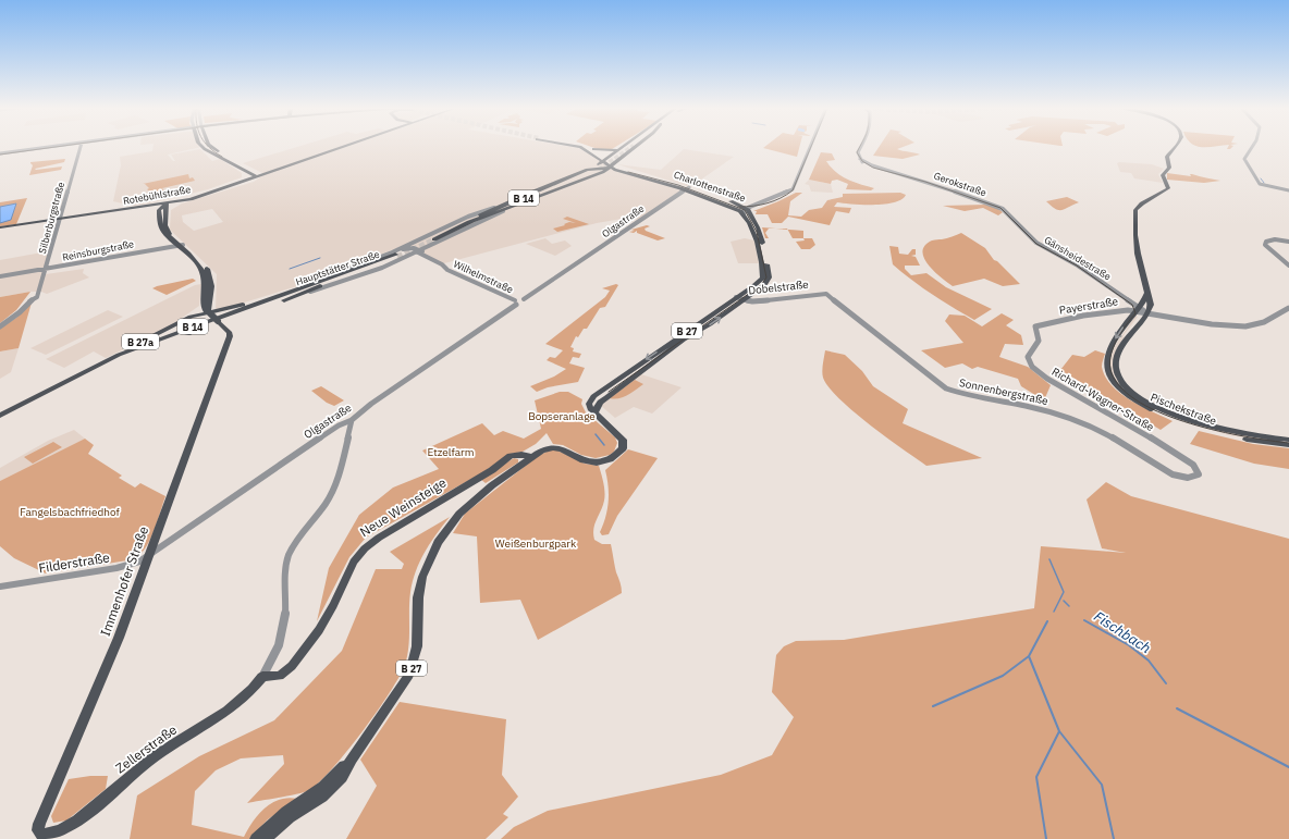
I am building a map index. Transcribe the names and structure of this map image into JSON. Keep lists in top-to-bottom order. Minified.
{"streets":{"main road":["Charlottenstraße","Rotebühlstraße","B 14","Hauptstätter Straße","B 27","B 27a","Pischekstraße","Neue Weinsteige","Immenhofer Straße","Zellerstraße"],"street":["Gerokstraße","Silberburgstraße","Olgastraße","Reinsburgstraße","Gänsheidestraße","Wilhelmstraße","Dobelstraße","Payerstraße","Sonnenbergstraße","Richard-Wagner-Straße","Filderstraße"]},"crossings":[["Gerokstraße","Gänsheidestraße"],["Charlottenstraße","B 14"],["Charlottenstraße","Olgastraße"],["Charlottenstraße","B 27"],["Rotebühlstraße","Silberburgstraße"],["Silberburgstraße","Reinsburgstraße"],["Olgastraße","Wilhelmstraße"],["Olgastraße","Filderstraße"],["Olgastraße","Immenhofer Straße"],["Gänsheidestraße","Payerstraße"],["Gänsheidestraße","Pischekstraße"],["Hauptstätter Straße","B 27a"],["Dobelstraße","B 27"],["Dobelstraße","Sonnenbergstraße"],["Payerstraße","Richard-Wagner-Straße"],["Payerstraße","Pischekstraße"],["B 27","Neue Weinsteige"],["B 27a","Immenhofer Straße"],["Sonnenbergstraße","Richard-Wagner-Straße"],["Neue Weinsteige","Zellerstraße"],["Filderstraße","Immenhofer Straße"],["Immenhofer Straße","Zellerstraße"]],"water":["Fischbach"],"parks":["Bopseranlage","Etzelfarm","Fangelsbachfriedhof","Weißenburgpark"]}
